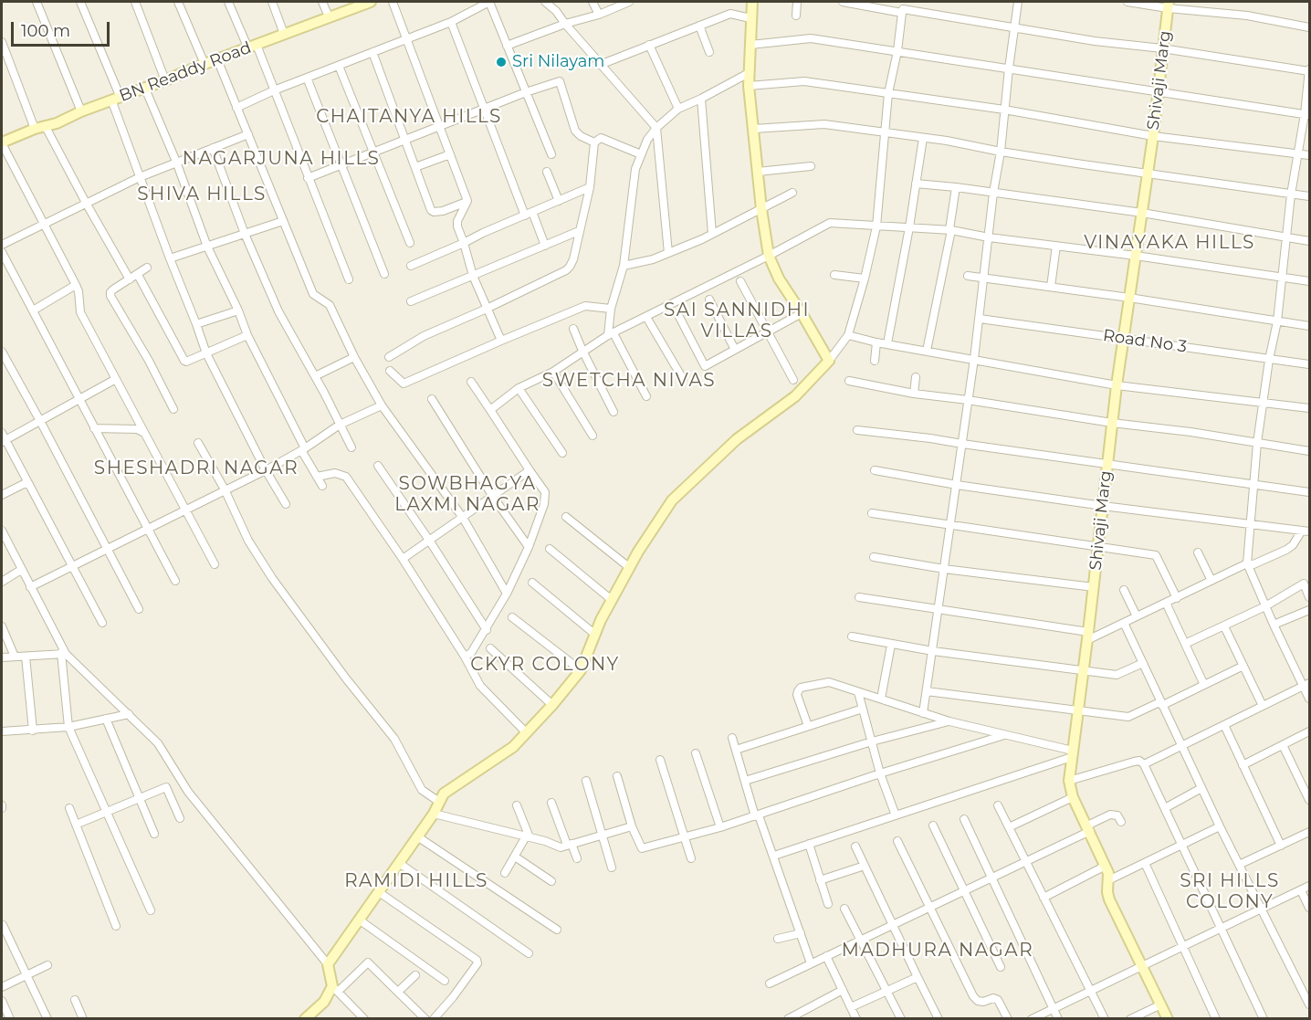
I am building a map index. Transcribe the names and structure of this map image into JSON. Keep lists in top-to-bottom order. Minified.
{"streets":{"street":["BN Readdy Road","Shivaji Marg","Road No 3"]},"crossings":[["Shivaji Marg","Road No 3"]],"districts":["CHAITANYA HILLS","NAGARJUNA HILLS","SHIVA HILLS","VINAYAKA HILLS","SAI SANNIDHI VILLAS","SWETCHA NIVAS","SHESHADRI NAGAR","SOWBHAGYA LAXMI NAGAR","CKYR COLONY","RAMIDI HILLS","SRI HILLS COLONY","MADHURA NAGAR"],"places":["Sri Nilayam"],"scale_bar":"100 m"}
